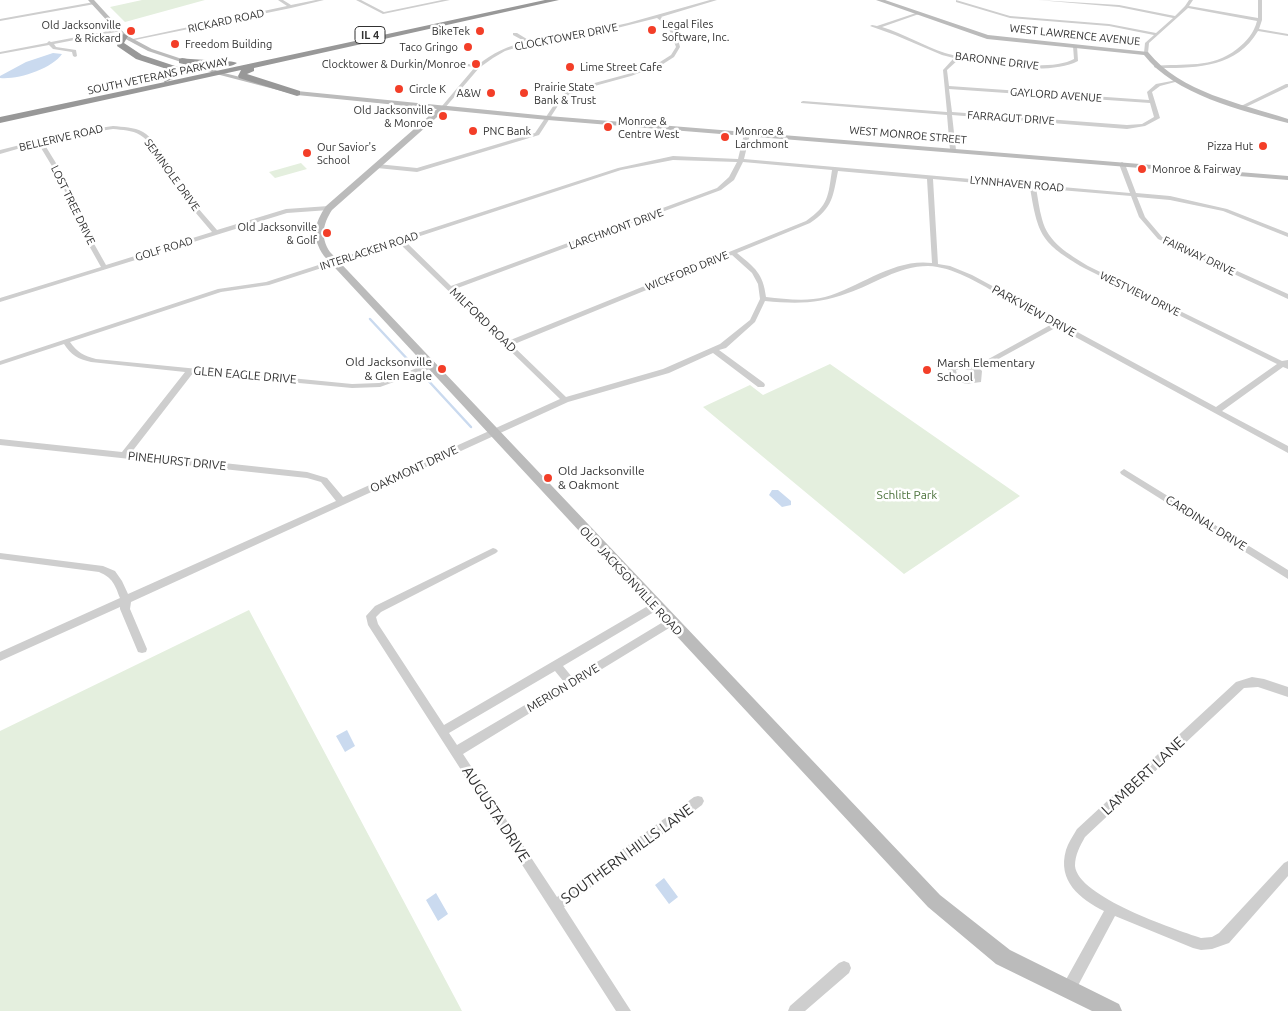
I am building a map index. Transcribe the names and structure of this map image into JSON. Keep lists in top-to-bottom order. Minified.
{"streets":{"highway":["IL 4","SOUTH VETERANS PARKWAY"],"street":["RICKARD ROAD","WEST LAWRENCE AVENUE","CLOCKTOWER DRIVE","BARONNE DRIVE","GAYLORD AVENUE","FARRAGUT DRIVE","WEST MONROE STREET","BELLERIVE ROAD","SEMINOLE DRIVE","LYNNHAVEN ROAD","LOST TREE DRIVE","LARCHMONT DRIVE","GOLF ROAD","INTERLACKEN ROAD","FAIRWAY DRIVE","WICKFORD DRIVE","WESTVIEW DRIVE","PARKVIEW DRIVE","MILFORD ROAD","GLEN EAGLE DRIVE","PINEHURST DRIVE","OAKMONT DRIVE","CARDINAL DRIVE","OLD JACKSONVILLE ROAD","MERION DRIVE","LAMBERT LANE","AUGUSTA DRIVE","SOUTHERN HILLS LANE"]},"crossings":[["WEST LAWRENCE AVENUE","BARONNE DRIVE"],["WEST LAWRENCE AVENUE","FARRAGUT DRIVE"],["CLOCKTOWER DRIVE","WEST MONROE STREET"],["CLOCKTOWER DRIVE","OLD JACKSONVILLE ROAD"],["SOUTH VETERANS PARKWAY","WEST MONROE STREET"],["GAYLORD AVENUE","FARRAGUT DRIVE"],["WEST MONROE STREET","LARCHMONT DRIVE"],["WEST MONROE STREET","FAIRWAY DRIVE"],["WEST MONROE STREET","OLD JACKSONVILLE ROAD"],["BELLERIVE ROAD","SEMINOLE DRIVE"],["BELLERIVE ROAD","LOST TREE DRIVE"],["SEMINOLE DRIVE","GOLF ROAD"],["LYNNHAVEN ROAD","LARCHMONT DRIVE"],["LYNNHAVEN ROAD","INTERLACKEN ROAD"],["LYNNHAVEN ROAD","FAIRWAY DRIVE"],["LYNNHAVEN ROAD","WICKFORD DRIVE"],["LYNNHAVEN ROAD","WESTVIEW DRIVE"],["LOST TREE DRIVE","GOLF ROAD"],["LARCHMONT DRIVE","INTERLACKEN ROAD"],["LARCHMONT DRIVE","MILFORD ROAD"],["GOLF ROAD","OLD JACKSONVILLE ROAD"],["INTERLACKEN ROAD","MILFORD ROAD"],["INTERLACKEN ROAD","GLEN EAGLE DRIVE"],["INTERLACKEN ROAD","OLD JACKSONVILLE ROAD"],["WICKFORD DRIVE","MILFORD ROAD"],["PARKVIEW DRIVE","OAKMONT DRIVE"],["MILFORD ROAD","OAKMONT DRIVE"],["GLEN EAGLE DRIVE","OLD JACKSONVILLE ROAD"],["PINEHURST DRIVE","OAKMONT DRIVE"],["OAKMONT DRIVE","OLD JACKSONVILLE ROAD"],["OLD JACKSONVILLE ROAD","MERION DRIVE"],["MERION DRIVE","AUGUSTA DRIVE"],["AUGUSTA DRIVE","SOUTHERN HILLS LANE"]],"parks":["Schlitt Park"],"places":["Legal Files Software, Inc.","Old Jacksonville & Rickard","BikeTek","Freedom Building","Taco Gringo","Clocktower & Durkin/Monroe","Lime Street Cafe","Circle K","A&W","Prairie State Bank & Trust","Old Jacksonville & Monroe","Monroe & Centre West","PNC Bank","Monroe & Larchmont","Pizza Hut","Our Savior's School","Monroe & Fairway","Old Jacksonville & Golf","Old Jacksonville & Glen Eagle","Marsh Elementary School","Old Jacksonville & Oakmont"]}
